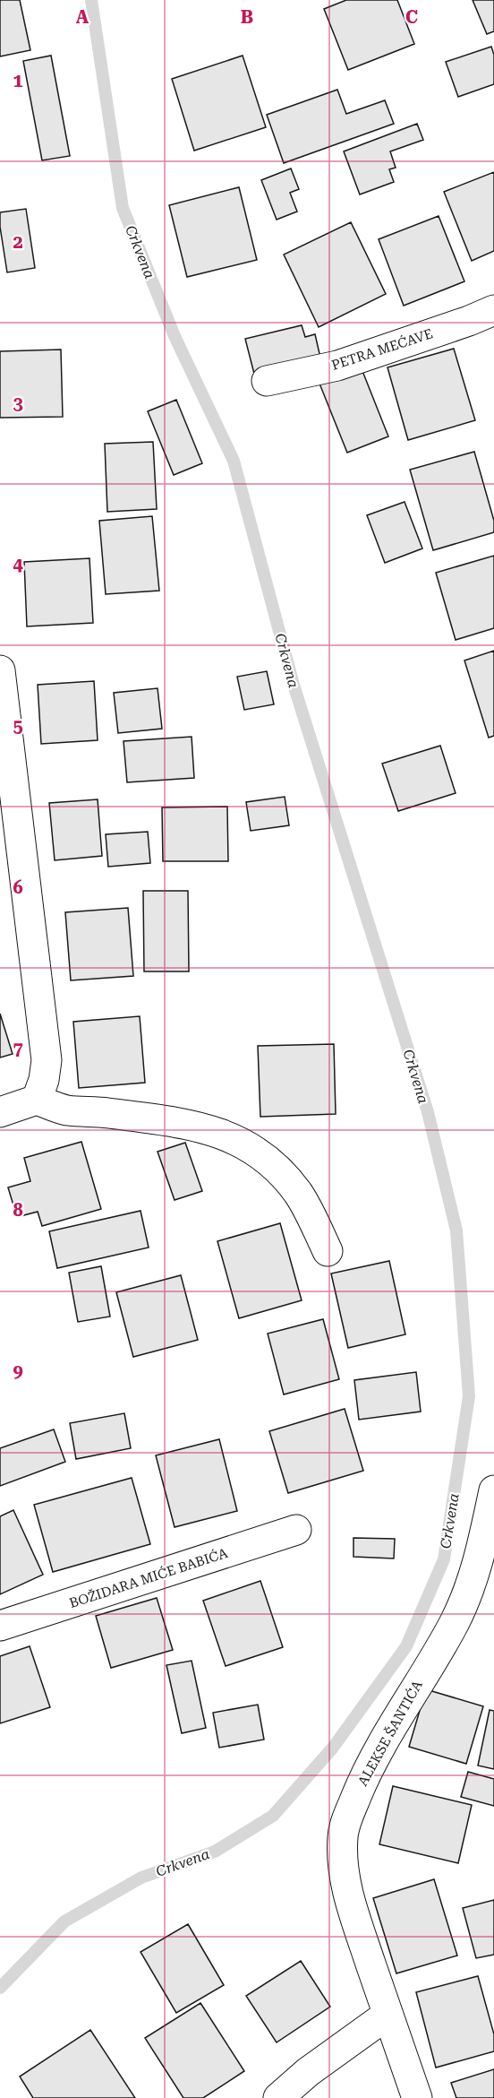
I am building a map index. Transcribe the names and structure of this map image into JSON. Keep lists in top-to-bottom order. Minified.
{"streets":{"street":["PETRA MEĆAVE","BOŽIDARA MIĆE BABIĆA","ALEKSE ŠANTIĆA"]},"water":["Crkvena"],"grid":{"columns":["A","B","C"],"rows":["1","2","3","4","5","6","7","8","9"]}}
